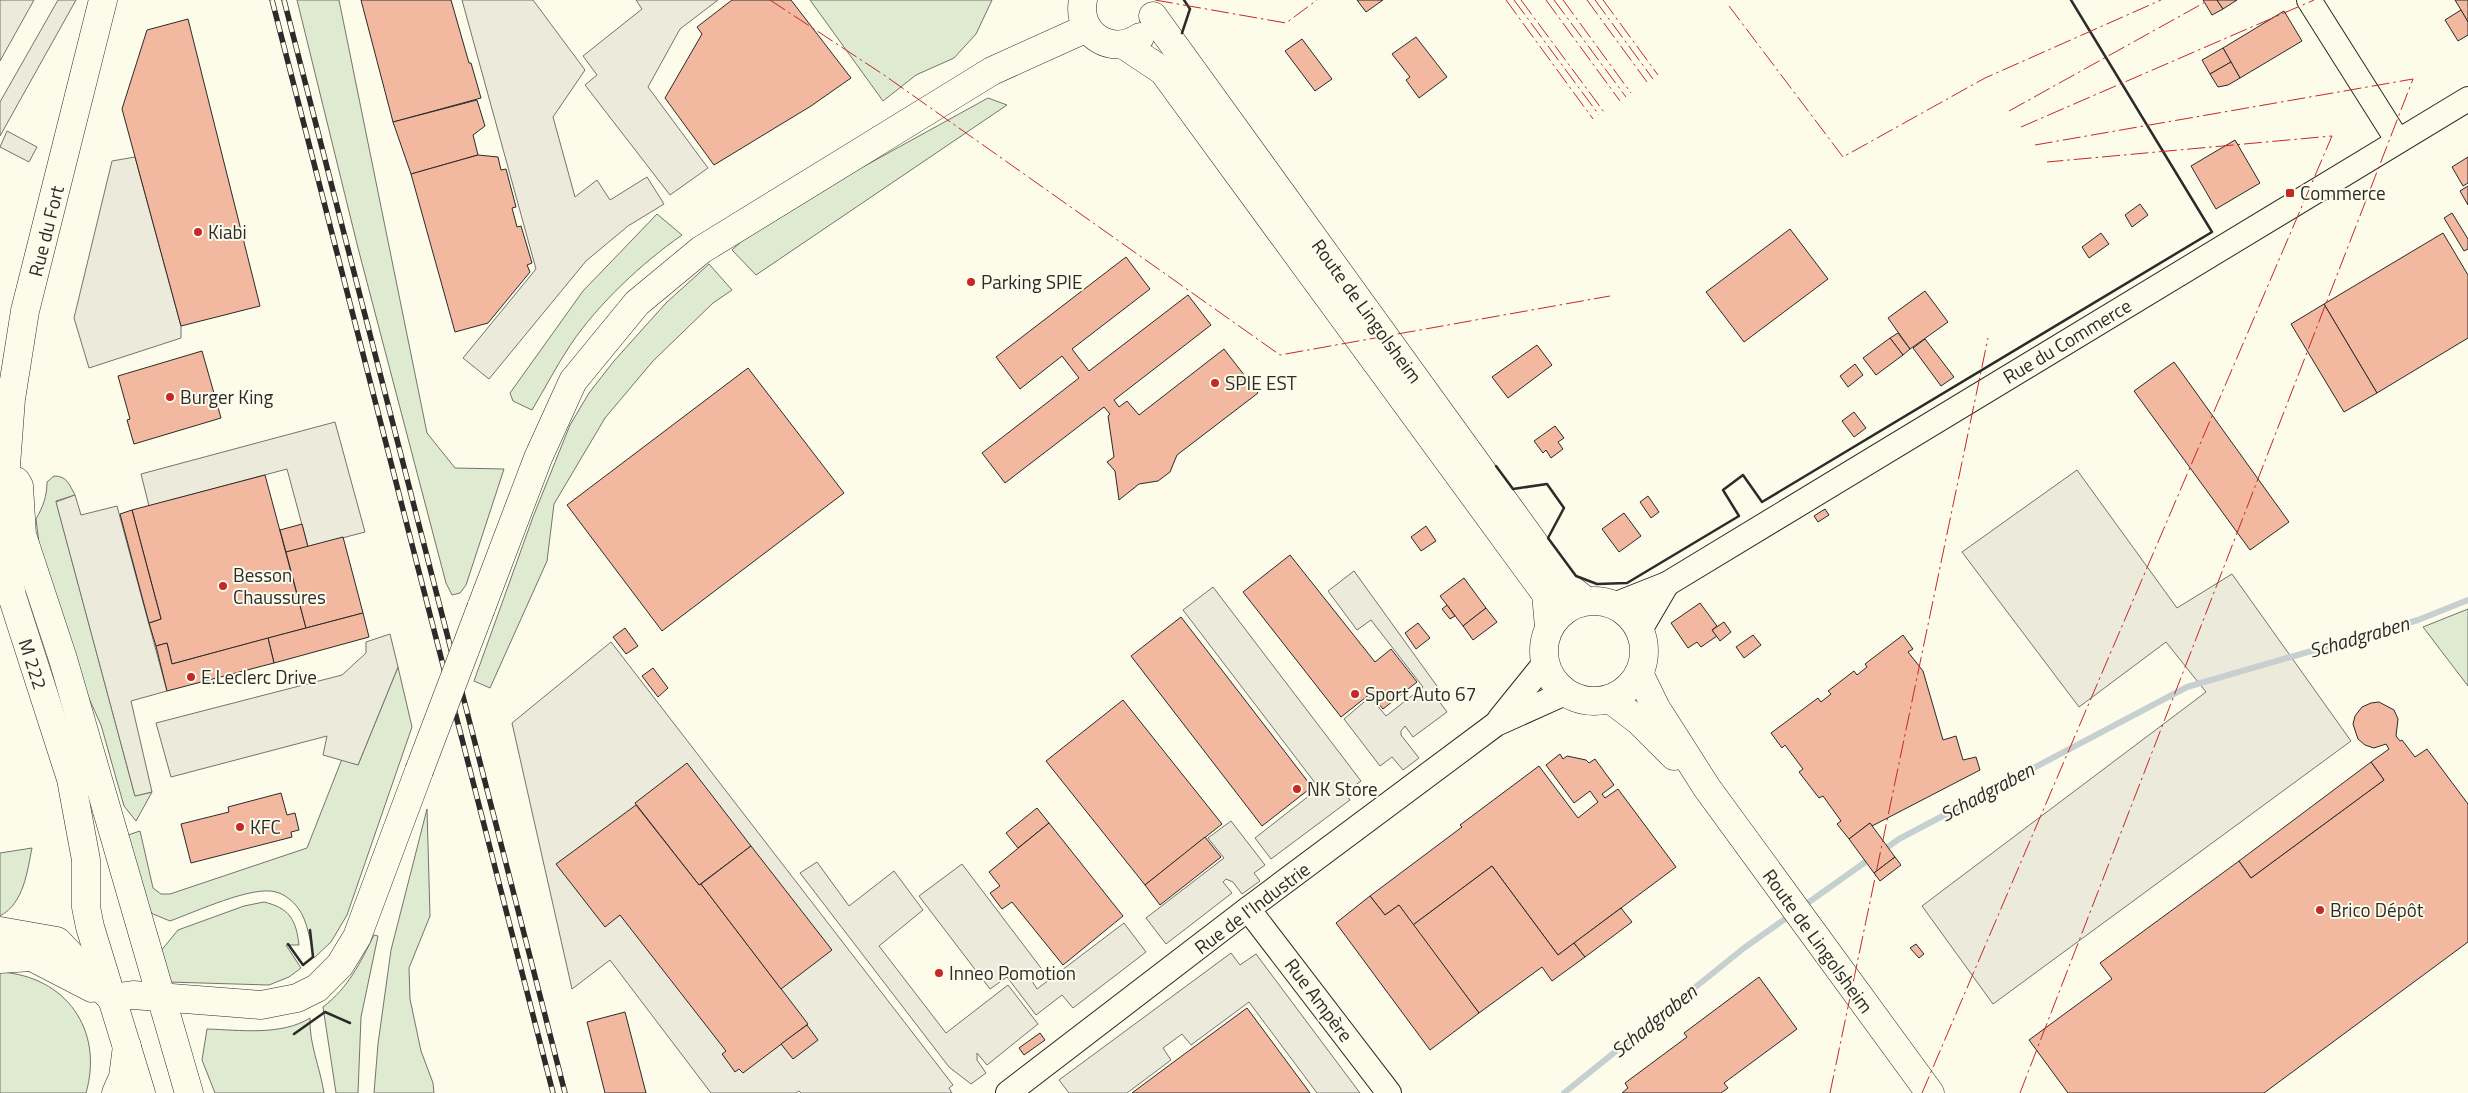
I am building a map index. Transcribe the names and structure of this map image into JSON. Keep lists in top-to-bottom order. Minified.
{"streets":{"main road":["Rue du Fort","Route de Lingolsheim","M 222"],"street":["Rue du Commerce","Rue de l'Industrie","Rue Ampère"]},"crossings":[["Rue du Fort","M 222"],["Route de Lingolsheim","Rue du Commerce"],["Route de Lingolsheim","Rue de l'Industrie"],["Rue du Commerce","Rue de l'Industrie"],["Rue de l'Industrie","Rue Ampère"]],"water":["Schadgraben"],"places":{"transit":["Commerce"],"other":["Kiabi","Parking SPIE","SPIE EST","Burger King","Besson Chaussures","E.Leclerc Drive","Sport Auto 67","NK Store","KFC","Brico Dépôt","Inneo Pomotion"]}}
